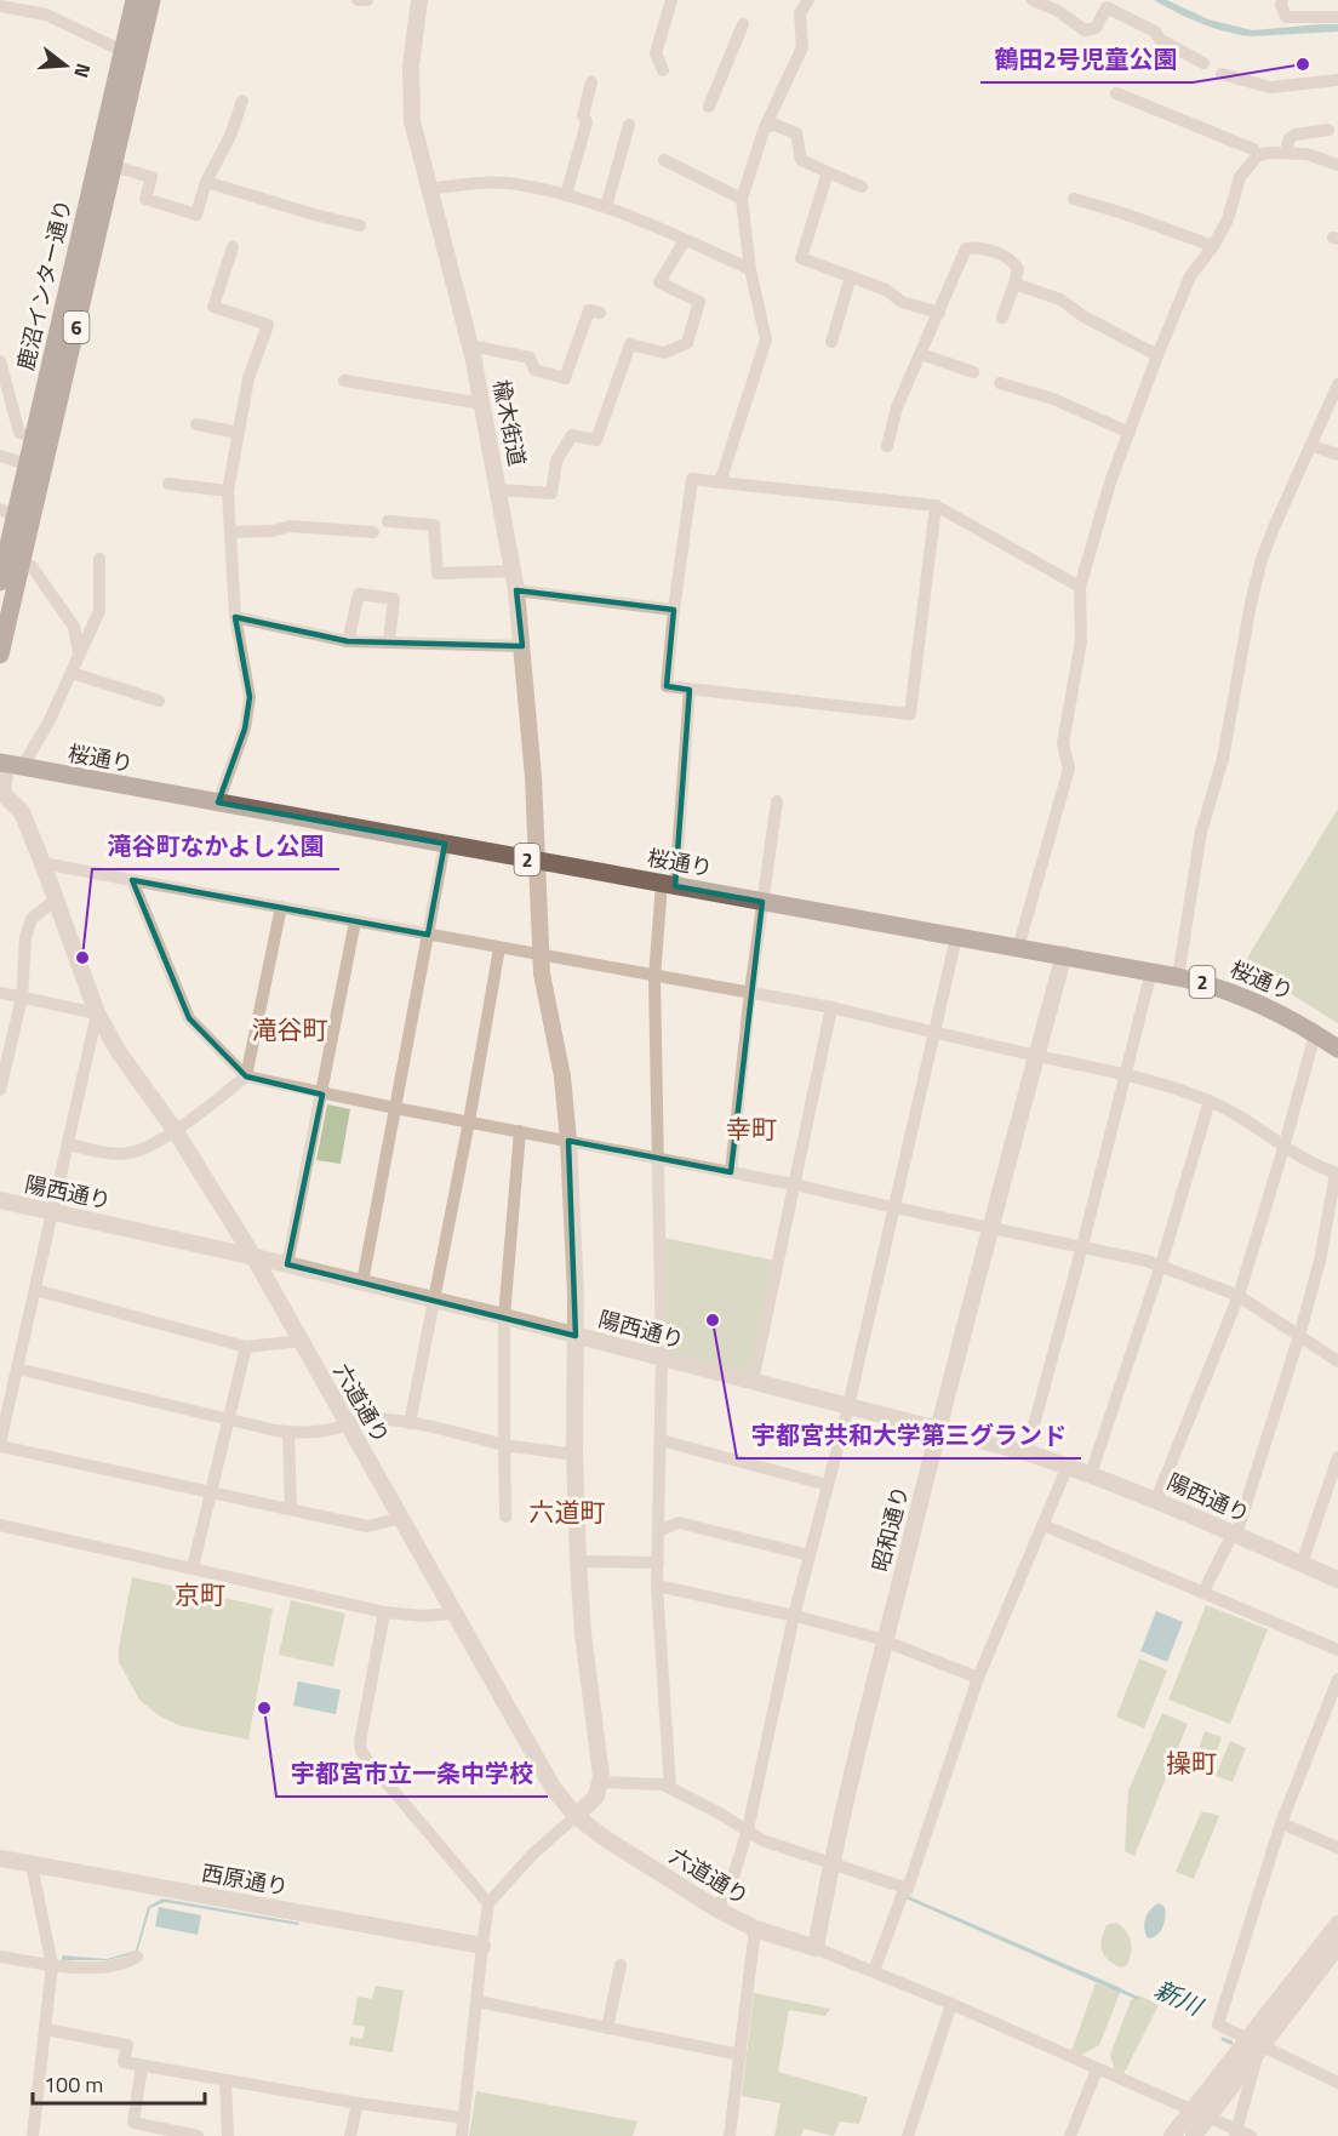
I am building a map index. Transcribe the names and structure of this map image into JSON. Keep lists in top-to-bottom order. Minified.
{"streets":{"main road":["鹿沼インター通り","6","桜通り","2"],"street":["楡木街道","陽西通り","六道通り","昭和通り","西原通り"]},"crossings":[["楡木街道","桜通り"],["楡木街道","陽西通り"],["桜通り","六道通り"],["桜通り","昭和通り"],["陽西通り","六道通り"],["陽西通り","昭和通り"],["六道通り","昭和通り"]],"districts":["滝谷町","幸町","六道町","京町","操町"],"water":["新川"],"places":["鶴田2号児童公園","滝谷町なかよし公園","宇都宮共和大学第三グランド","宇都宮市立一条中学校"],"scale_bar":"100 m","north":"right"}
